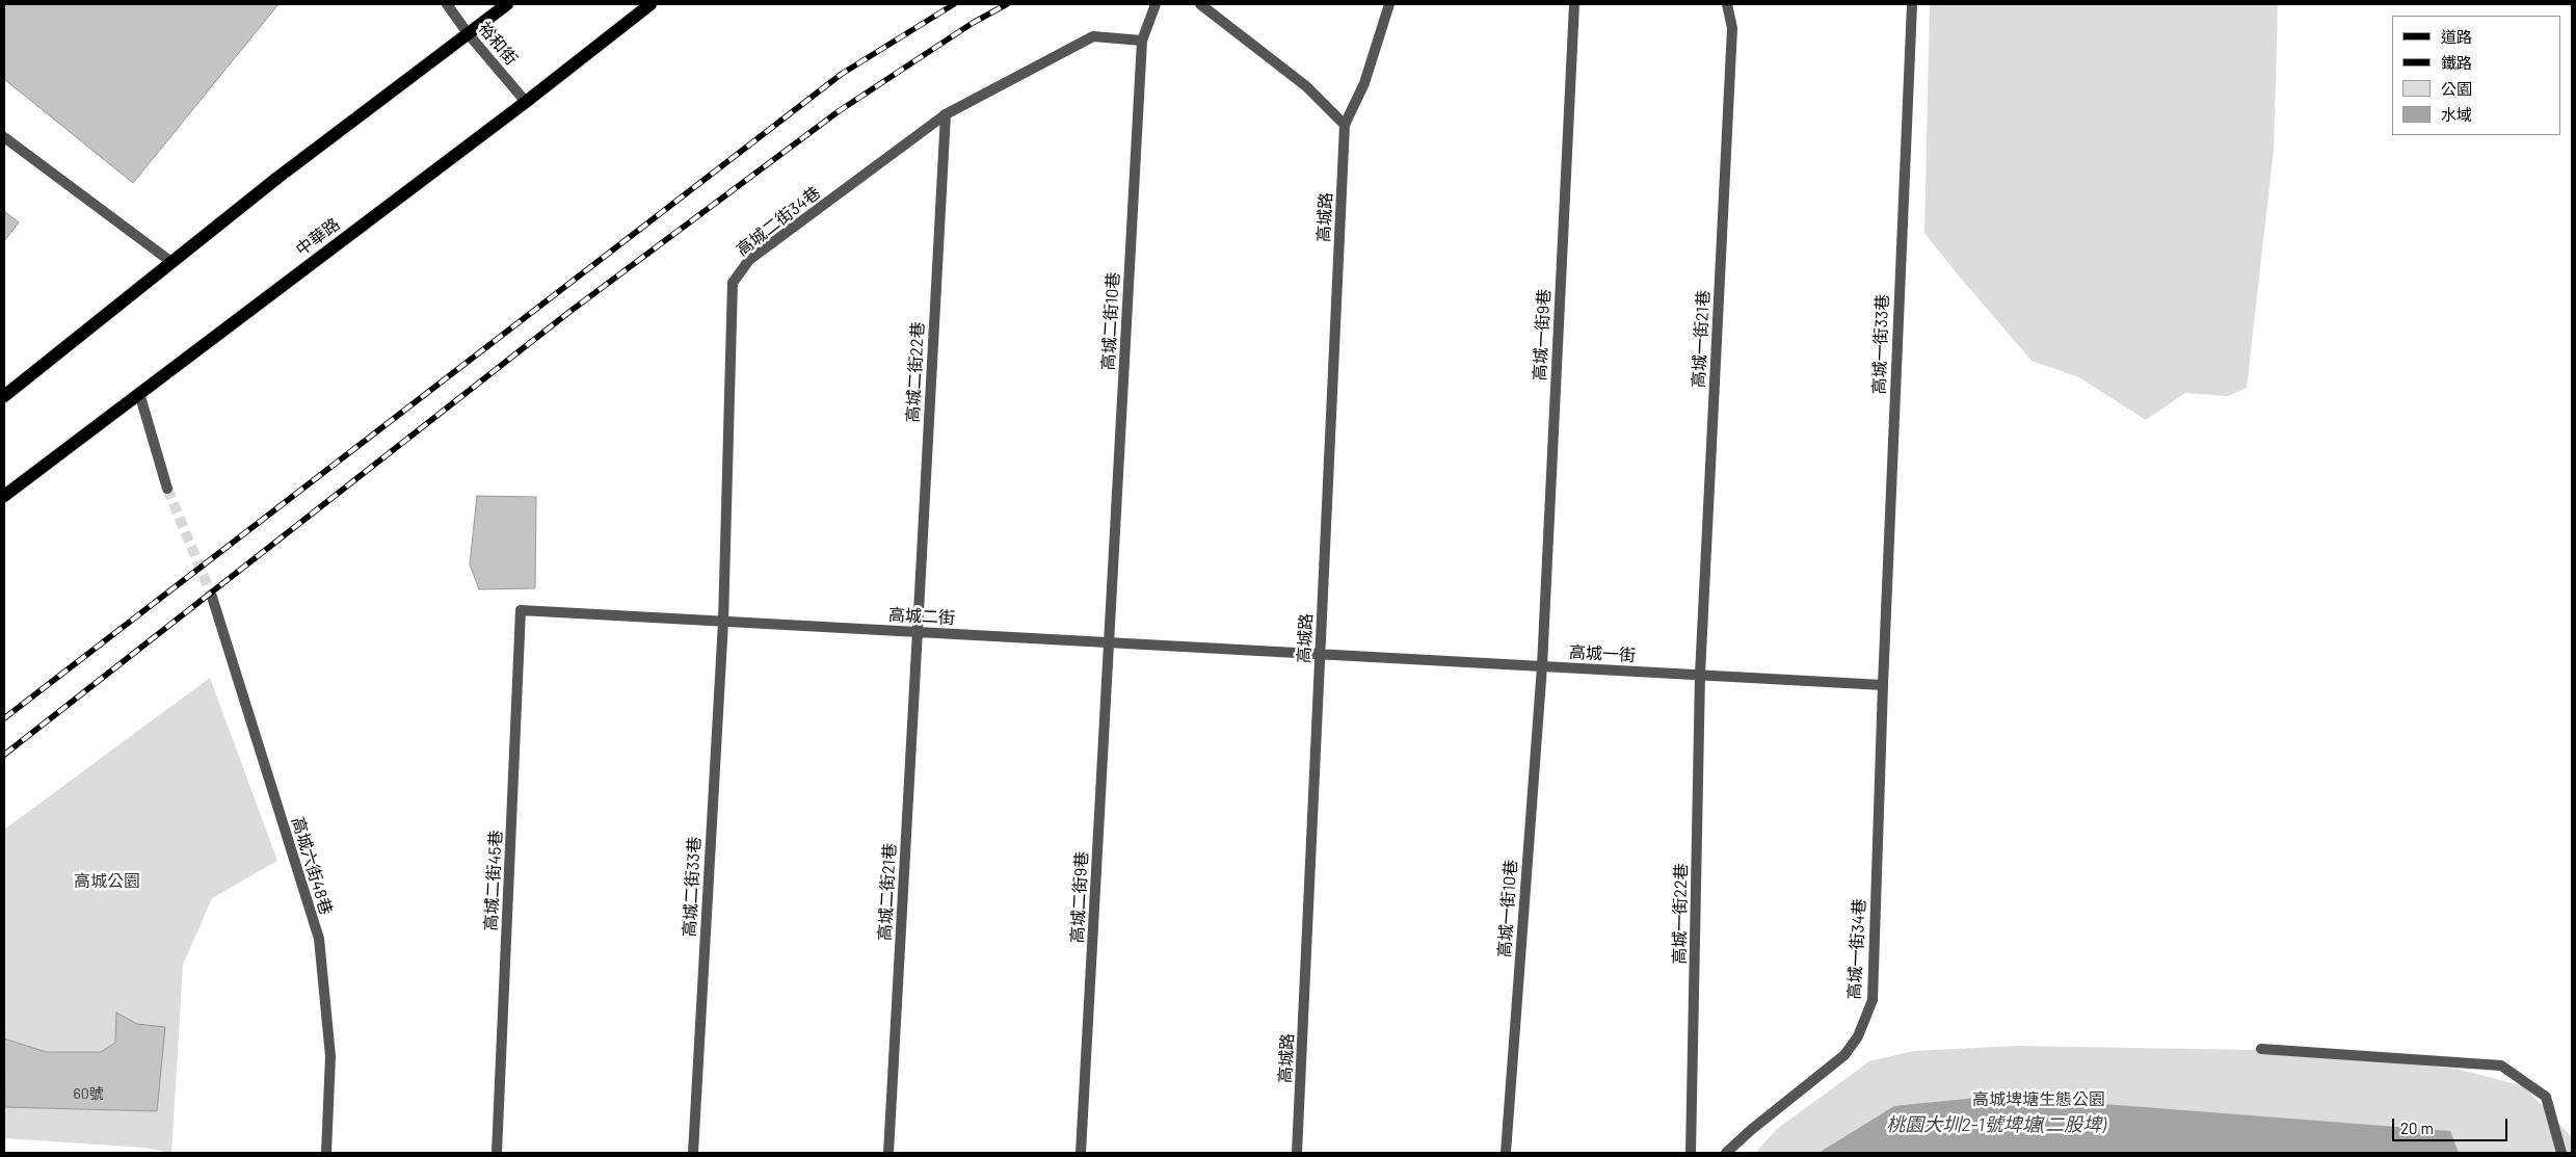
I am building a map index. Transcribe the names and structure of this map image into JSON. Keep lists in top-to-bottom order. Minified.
{"streets":{"main road":["中華路"],"street":["裕和街","高城路","高城二街34巷","高城二街10巷","高城一街9巷","高城一街21巷","高城一街33巷","高城二街22巷","高城二街","高城一街","高城六街48巷","高城二街45巷","高城二街33巷","高城二街21巷","高城二街9巷","高城一街10巷","高城一街22巷","高城一街34巷"]},"crossings":[["裕和街","中華路"],["高城路","高城二街"],["高城路","高城一街"],["高城二街34巷","高城二街10巷"],["高城二街34巷","高城二街22巷"],["高城二街34巷","高城二街"],["高城二街34巷","高城二街33巷"],["高城二街10巷","高城二街"],["高城二街10巷","高城二街9巷"],["高城一街9巷","高城一街"],["高城一街9巷","高城一街10巷"],["高城一街21巷","高城一街"],["高城一街21巷","高城一街22巷"],["高城一街33巷","高城一街"],["高城一街33巷","高城一街34巷"],["高城二街22巷","高城二街"],["高城二街22巷","高城二街21巷"],["高城二街","高城一街"],["高城二街","高城二街45巷"],["高城二街","高城二街33巷"],["高城二街","高城二街21巷"],["高城二街","高城二街9巷"],["高城一街","高城一街10巷"],["高城一街","高城一街22巷"],["高城一街","高城一街34巷"]],"water":["桃園大圳2-1號埤塘(二股埤)"],"parks":["高城公園","高城埤塘生態公園"],"house_numbers":["60號"],"legend":["道路","鐵路","公園","水域"],"scale_bar":"20 m"}
